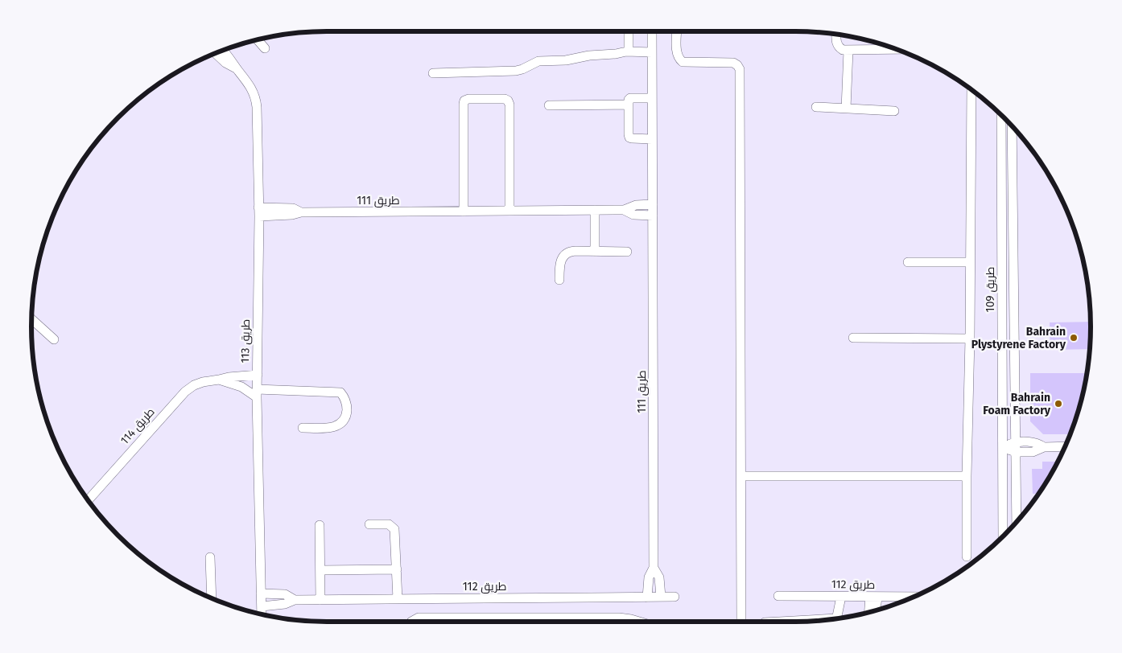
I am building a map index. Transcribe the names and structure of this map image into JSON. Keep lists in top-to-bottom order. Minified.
{"streets":{"street":["طريق 111","طريق 109","طريق 113","طريق 114","طريق 112"]},"crossings":[["طريق 111","طريق 113"],["طريق 111","طريق 112"],["طريق 113","طريق 114"],["طريق 113","طريق 112"]],"places":["Bahrain Plystyrene Factory","Bahrain Foam Factory"]}
